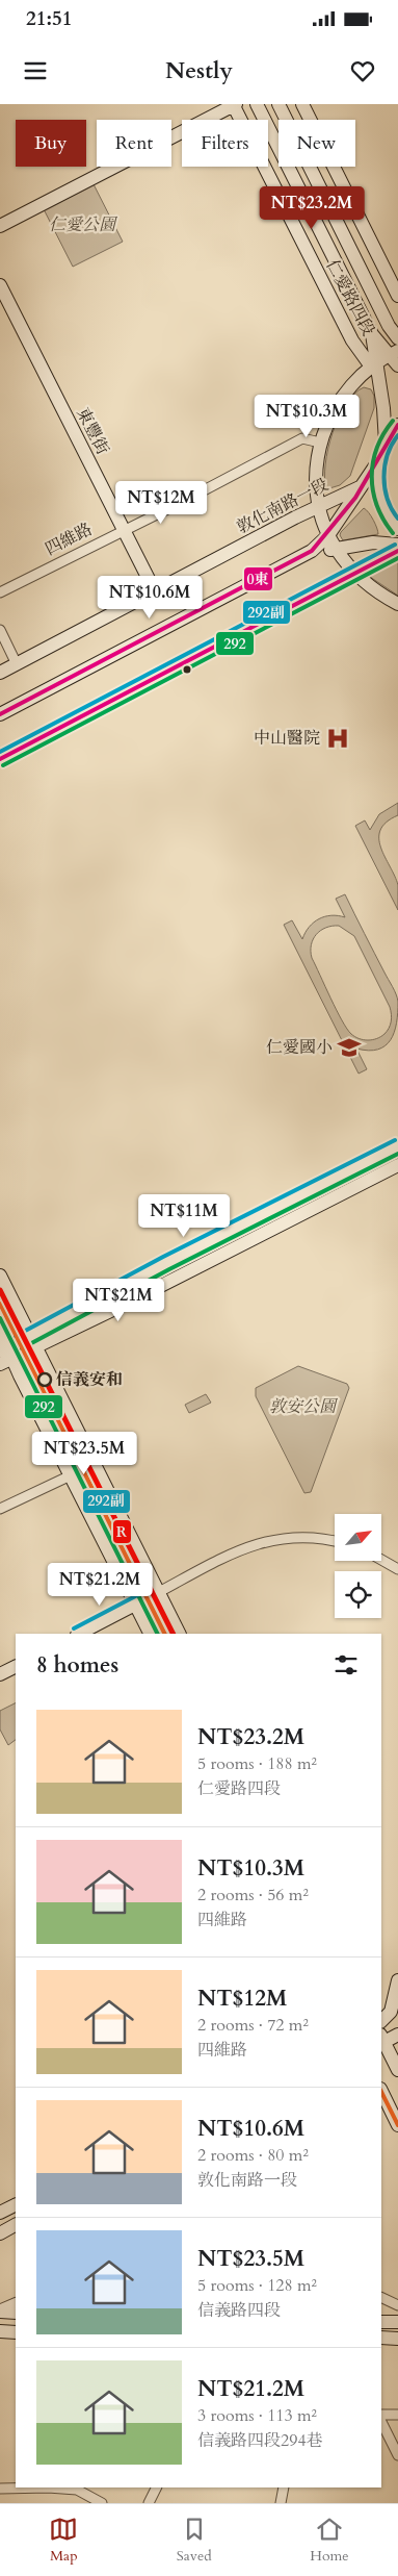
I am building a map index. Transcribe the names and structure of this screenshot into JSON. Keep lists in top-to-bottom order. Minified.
{"streets":{"main road":["仁愛路四段","東豐街","敦化南路一段"],"street":["四維路"]},"crossings":[["東豐街","敦化南路一段"],["東豐街","四維路"]],"parks":["仁愛公園","敦安公園"],"places":{"hospital":["中山醫院"],"school or university":["仁愛國小"],"other":["信義安和"]},"lines":["transit line 292","transit line 0東","transit line 292副","transit line R"],"north":"top right","page":{"status":"21:51","header":"Nestly","chip":["Buy","Rent","Filters","New"],"price":["NT$23.2M","NT$10.3M","NT$12M","NT$10.6M","NT$11M","NT$21M","NT$23.5M","NT$21.2M"],"heading":"8 homes","list":[{"name":"NT$23.2M","note":"5 rooms · 188 m² · 仁愛路四段"},{"name":"NT$10.3M","note":"2 rooms · 56 m² · 四維路"},{"name":"NT$12M","note":"2 rooms · 72 m² · 四維路"},{"name":"NT$10.6M","note":"2 rooms · 80 m² · 敦化南路一段"},{"name":"NT$23.5M","note":"5 rooms · 128 m² · 信義路四段"},{"name":"NT$21.2M","note":"3 rooms · 113 m² · 信義路四段294巷"}],"tabs":["Map","Saved","Home"]}}
